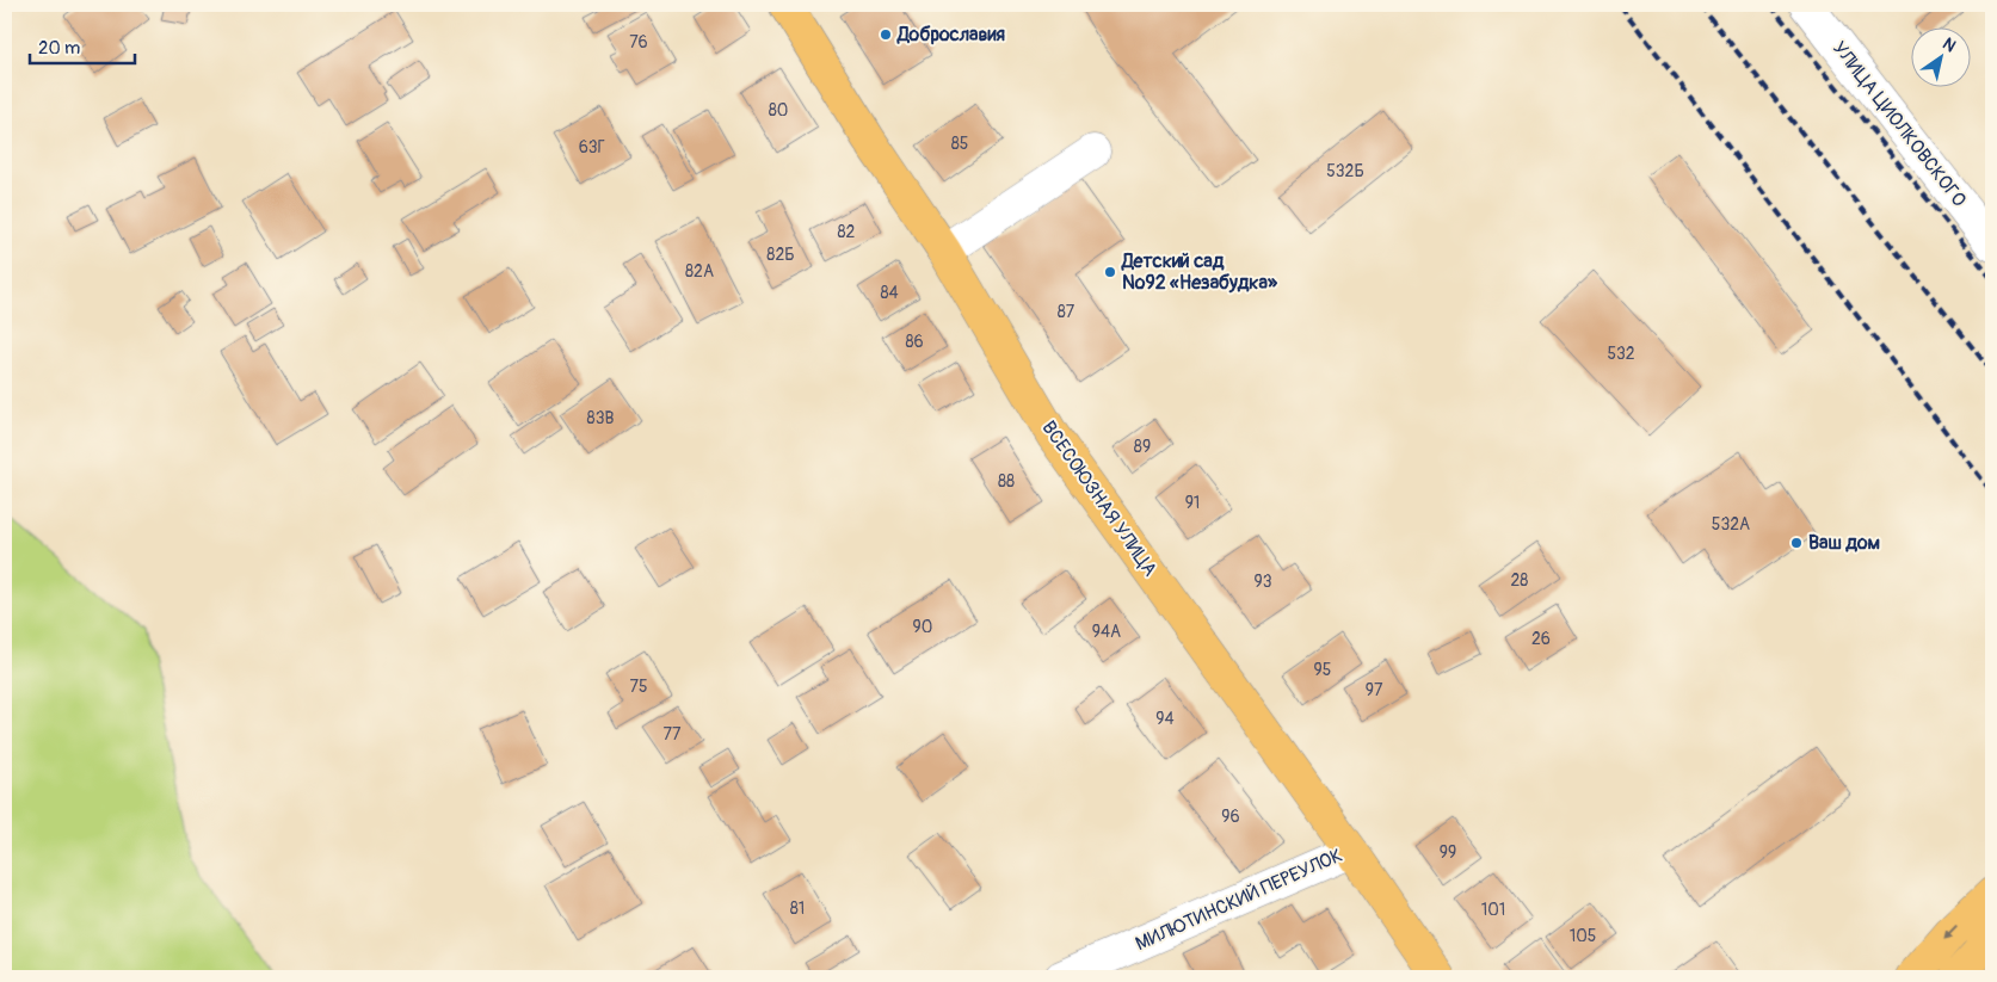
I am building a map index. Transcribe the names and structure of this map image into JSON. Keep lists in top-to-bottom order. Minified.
{"streets":{"main road":["ВСЕСОЮЗНАЯ УЛИЦА"],"street":["УЛИЦА ЦИОЛКОВСКОГО","МИЛЮТИНСКИЙ ПЕРЕУЛОК"]},"crossings":[["ВСЕСОЮЗНАЯ УЛИЦА","МИЛЮТИНСКИЙ ПЕРЕУЛОК"]],"places":["Доброславия","Детский сад №92 «Незабудка»","Ваш дом"],"house_numbers":["76","80","85","63Г","532Б","82","82Б","82А","84","87","86","532","83В","89","88","91","532А","28","93","90","94А","26","95","75","97","94","77","96","99","81","101","105"],"scale_bar":"20 m","north":"top right"}
